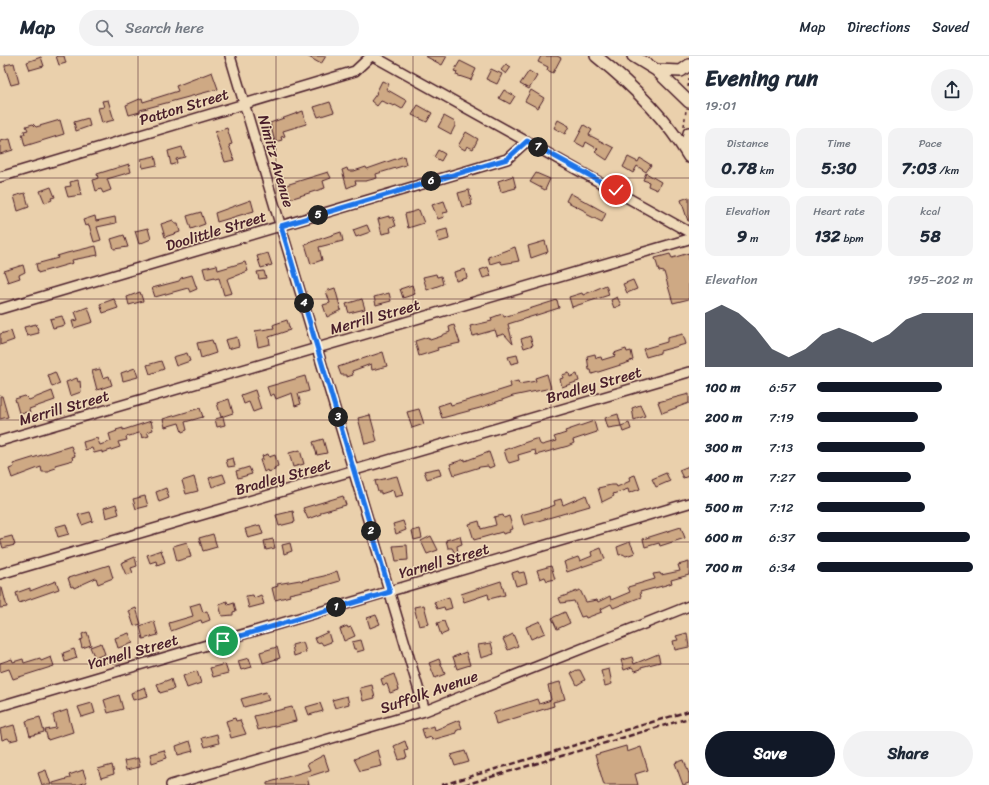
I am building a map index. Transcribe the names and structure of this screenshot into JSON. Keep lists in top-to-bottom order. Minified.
{"streets":{"street":["Patton Street","Nimitz Avenue","Doolittle Street","Merrill Street","Bradley Street","Yarnell Street","Suffolk Avenue"]},"crossings":[["Patton Street","Nimitz Avenue"],["Nimitz Avenue","Doolittle Street"],["Nimitz Avenue","Merrill Street"],["Nimitz Avenue","Bradley Street"],["Nimitz Avenue","Yarnell Street"],["Nimitz Avenue","Suffolk Avenue"]],"page":{"header":"Map","search":"Search here","nav":["Map","Directions","Saved"],"heading":["Evening run","19:01"],"stats":[["Distance","0.78 km"],["Time","5:30"],["Pace","7:03 /km"],["Elevation","9 m"],["Heart rate","132 bpm"],["kcal","58"]],"pins":["7","6","5","4","3","2","1"],"chart":["Elevation","195–202 m"],"list":[{"name":"100 m","note":"6:57"},{"name":"200 m","note":"7:19"},{"name":"300 m","note":"7:13"},{"name":"400 m","note":"7:27"},{"name":"500 m","note":"7:12"},{"name":"600 m","note":"6:37"},{"name":"700 m","note":"6:34"}],"buttons":["Save","Share"]}}
